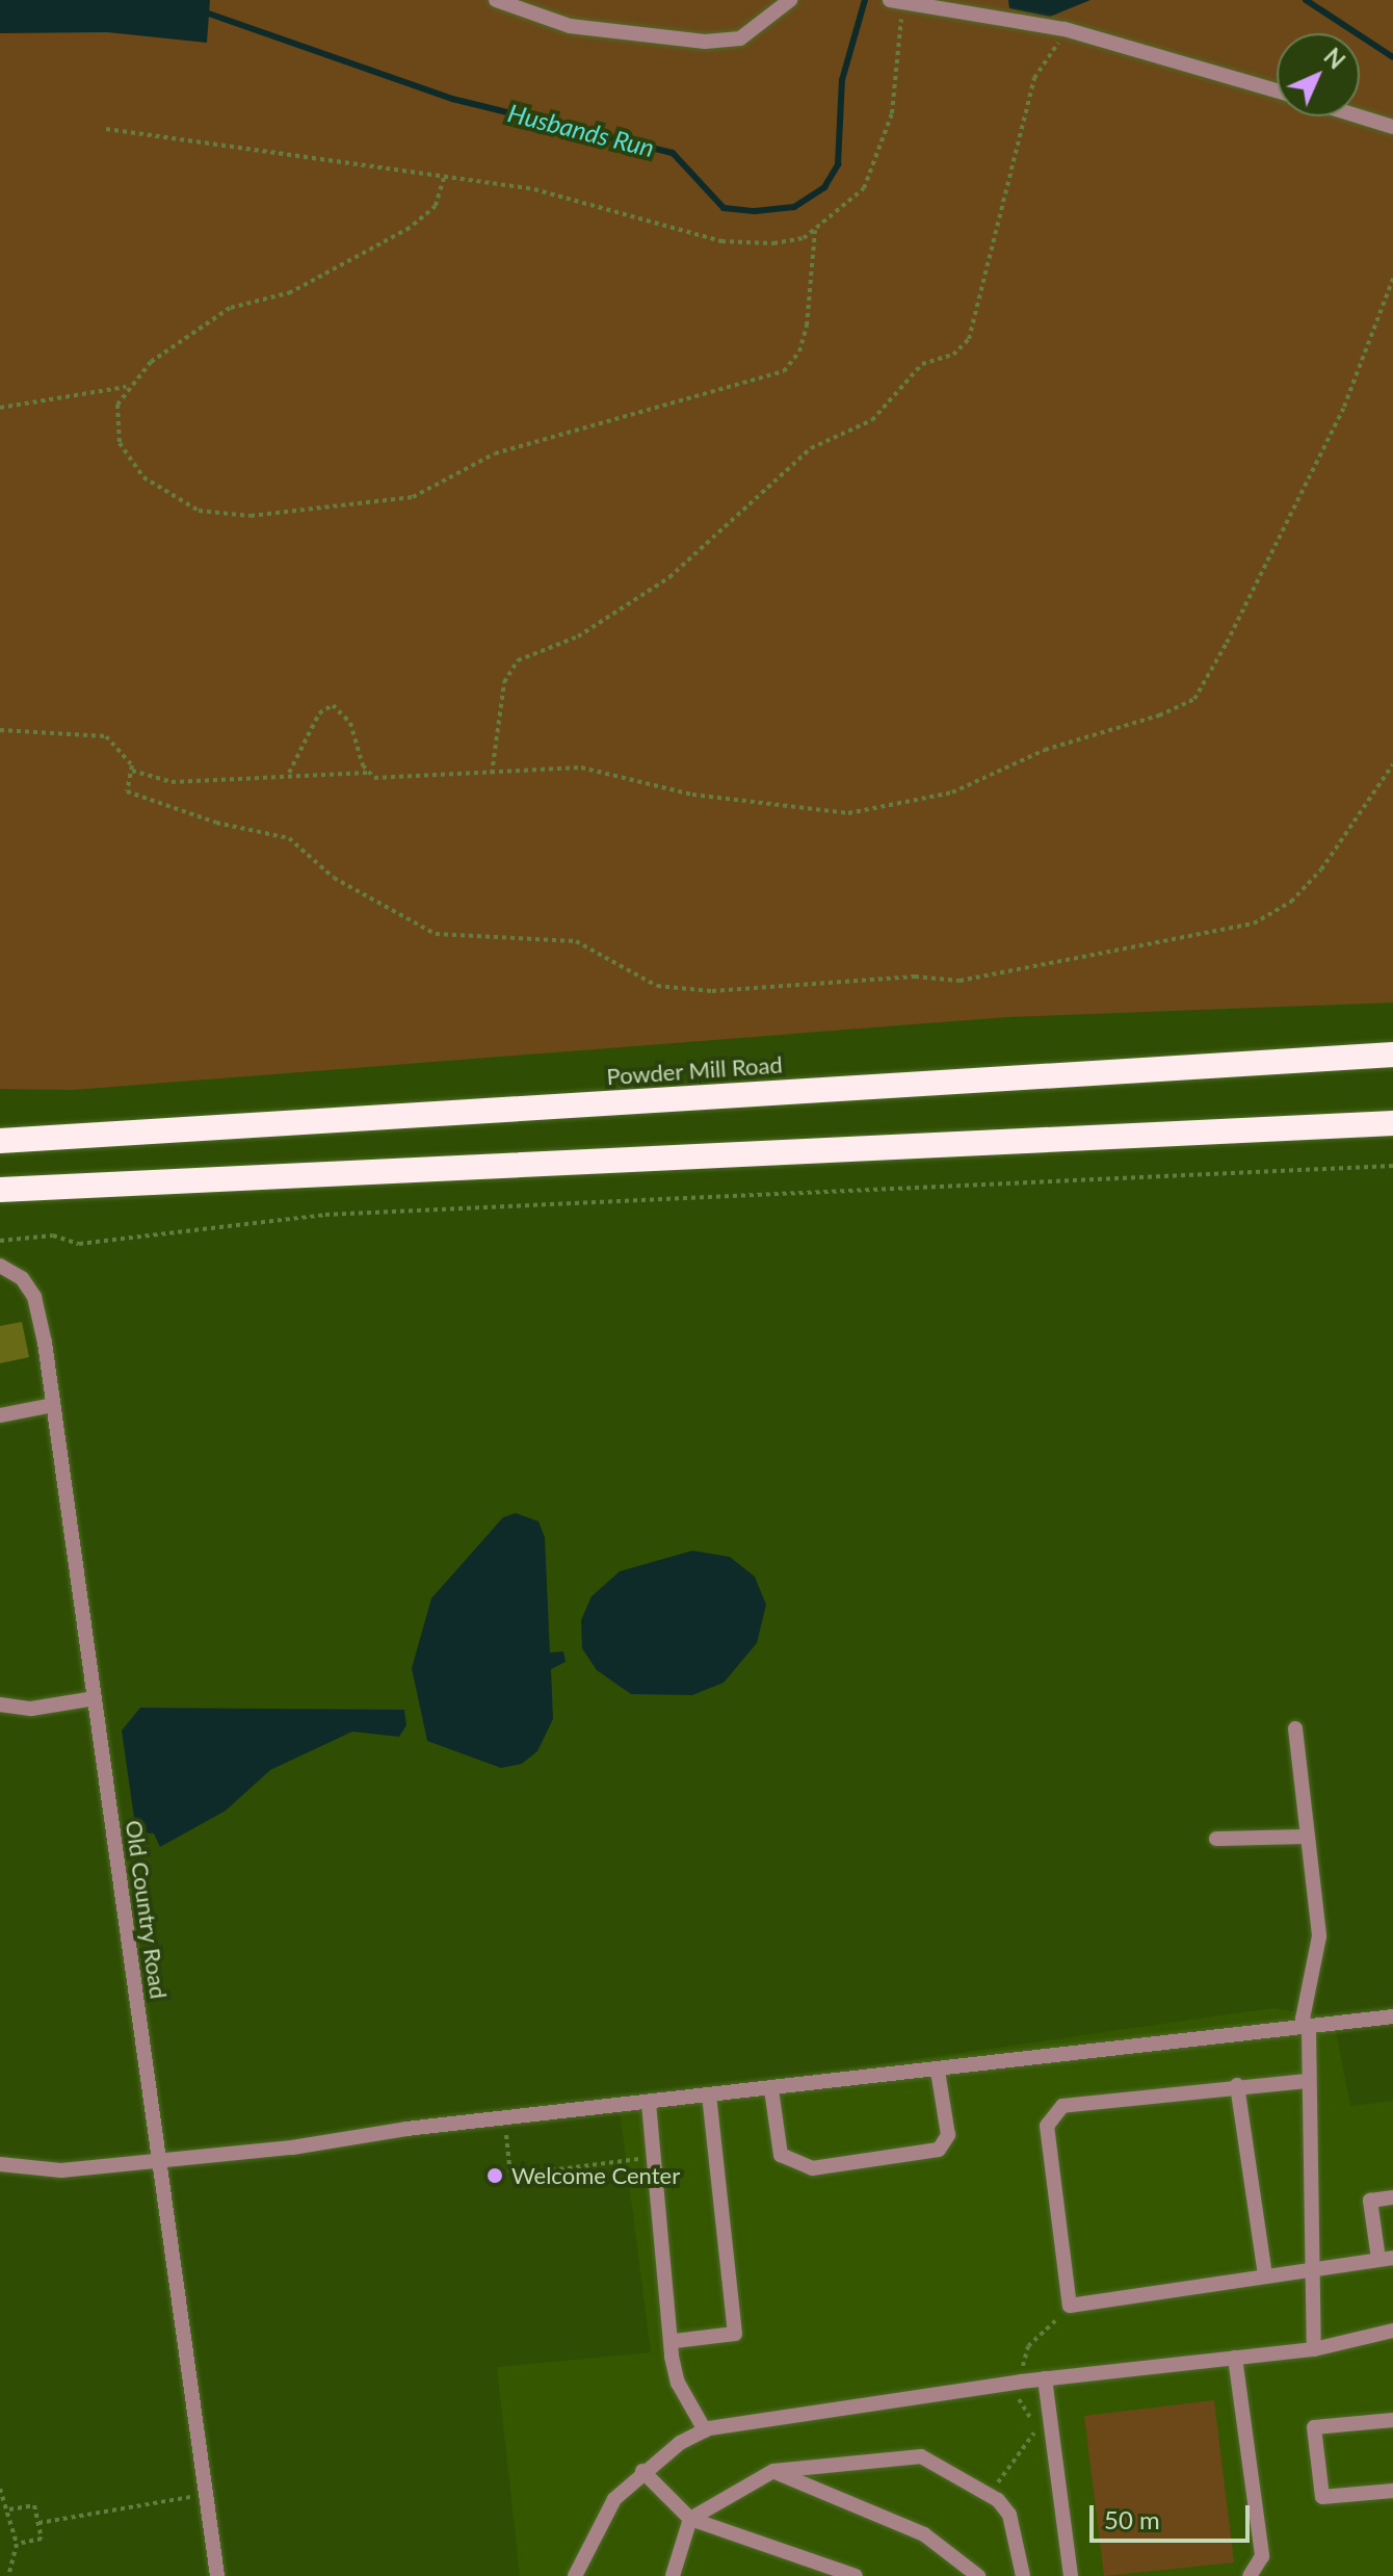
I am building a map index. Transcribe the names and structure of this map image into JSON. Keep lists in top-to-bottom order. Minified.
{"streets":{"highway":["Powder Mill Road"],"street":["Old Country Road"]},"water":["Husbands Run"],"places":["Welcome Center"],"scale_bar":"50 m","north":"top right"}
